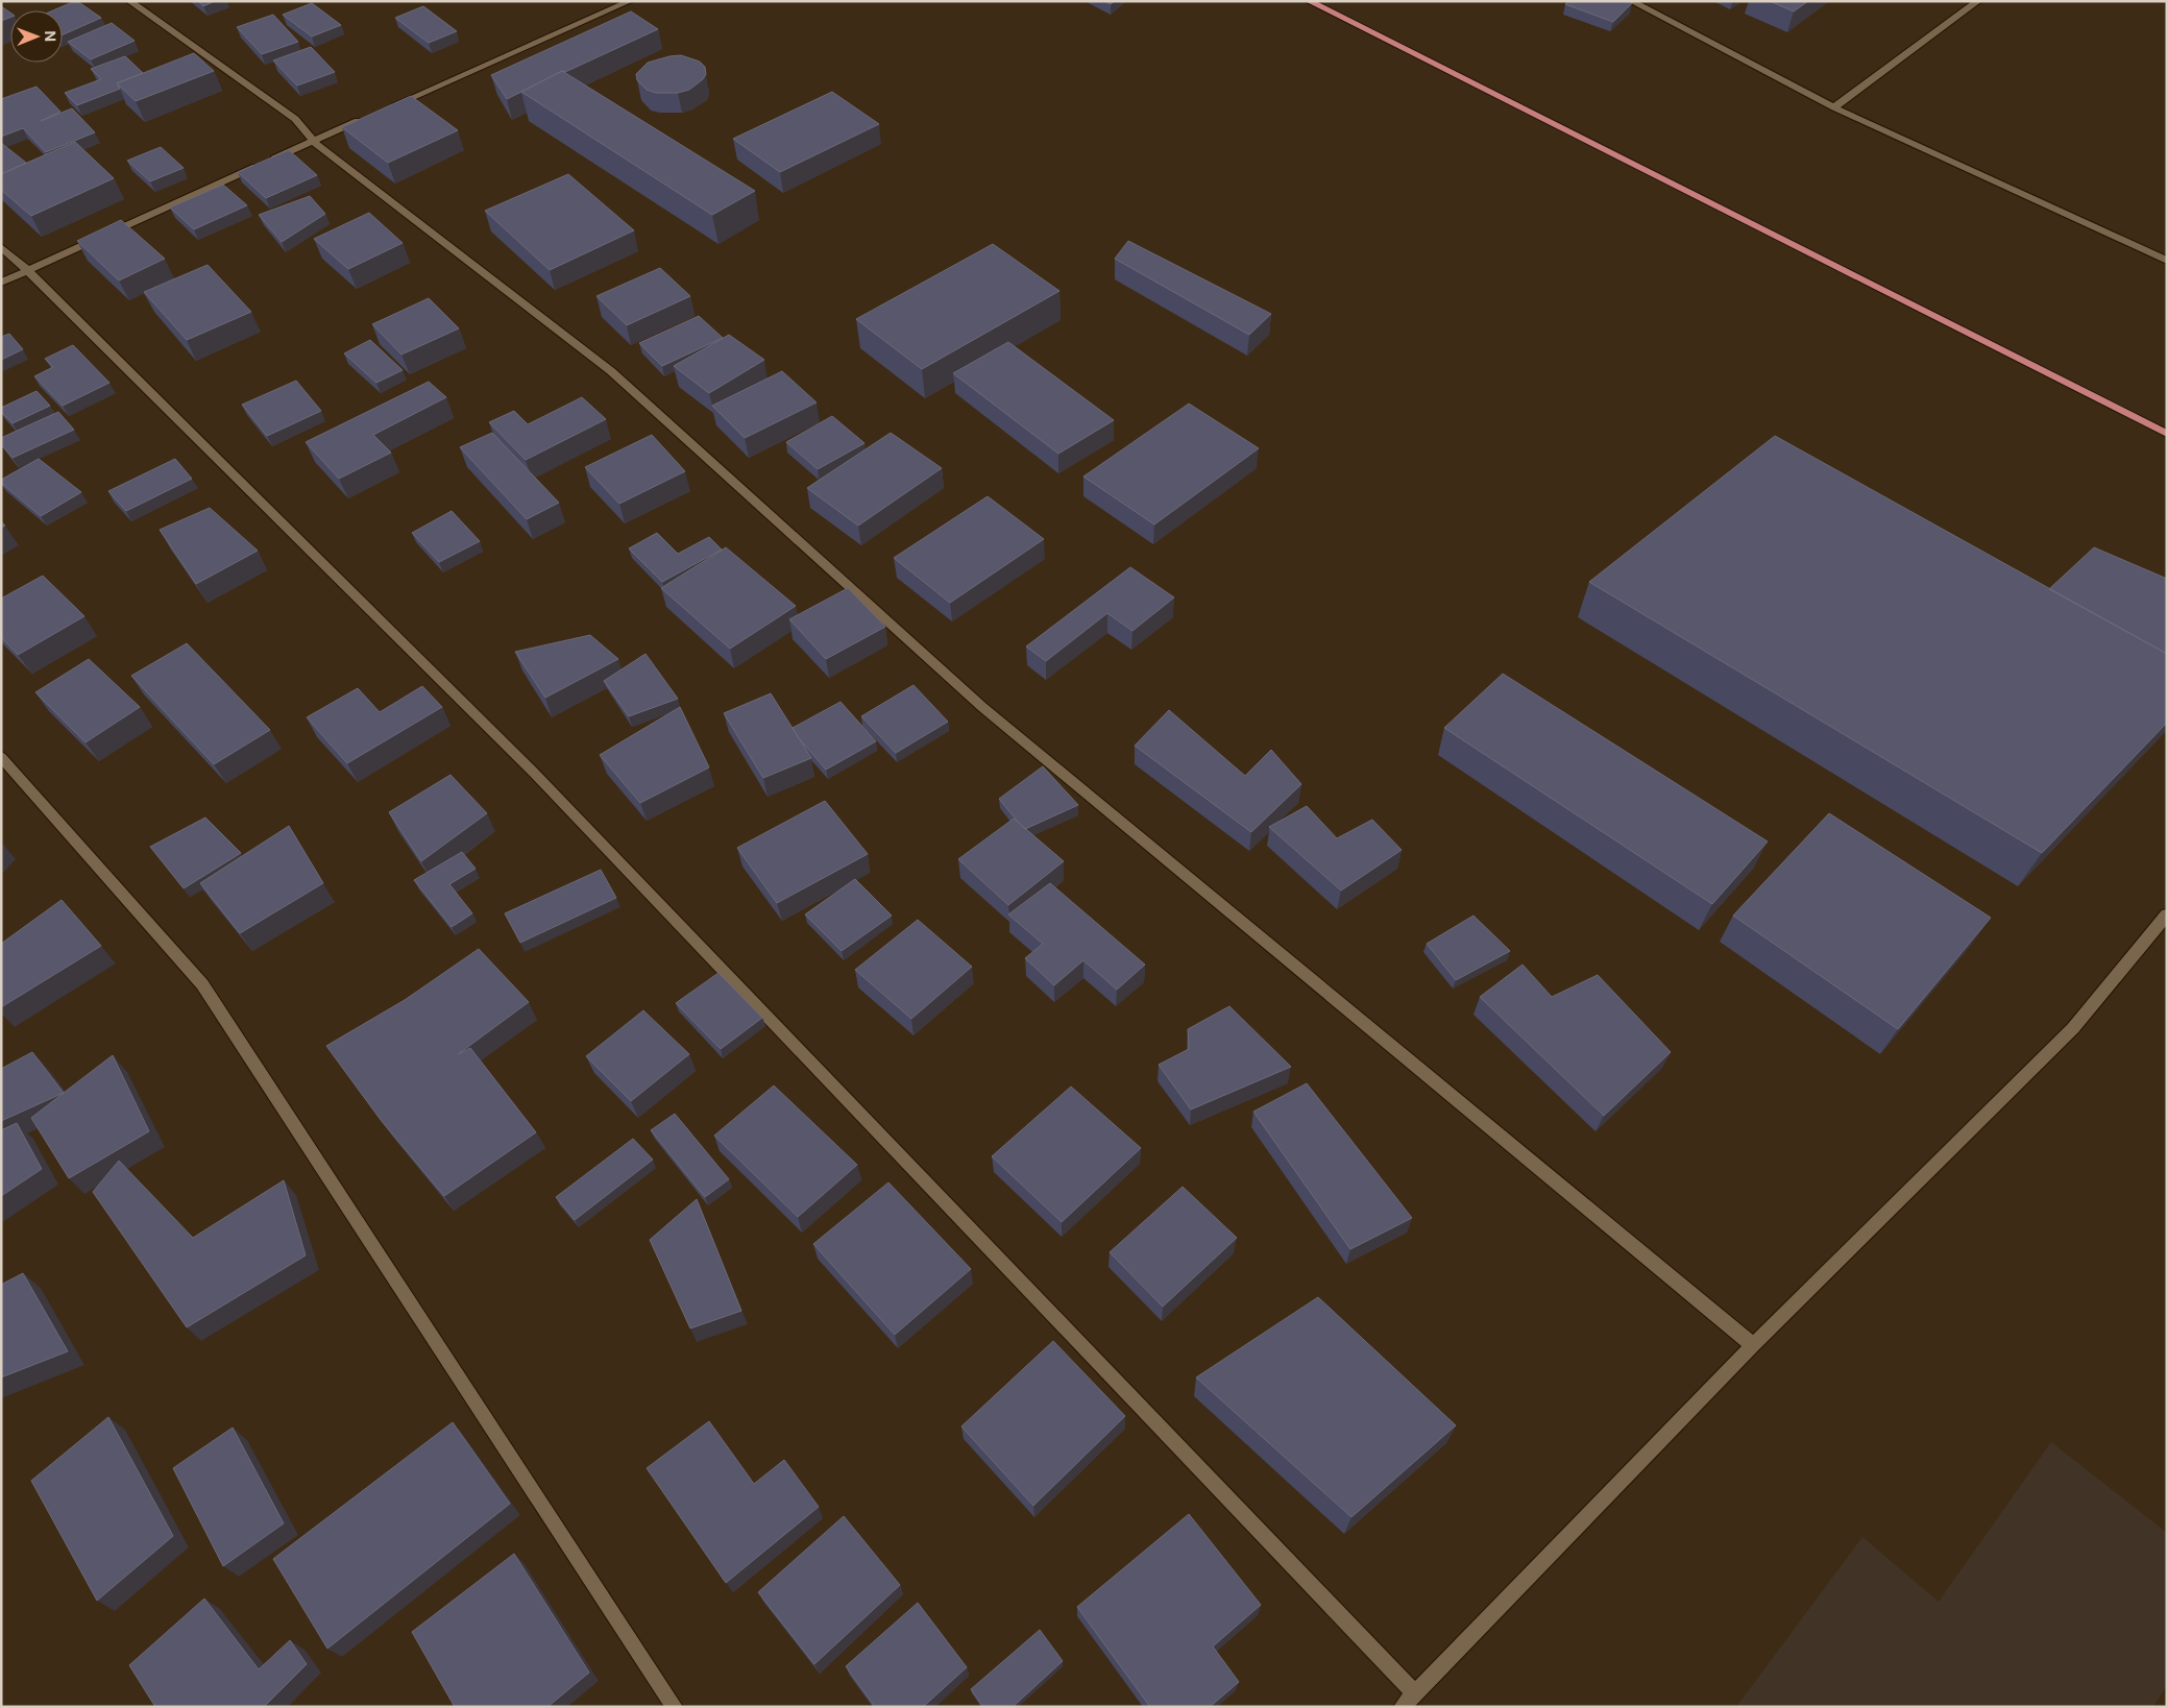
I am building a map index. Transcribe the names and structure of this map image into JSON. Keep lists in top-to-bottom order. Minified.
{"north":"right"}
